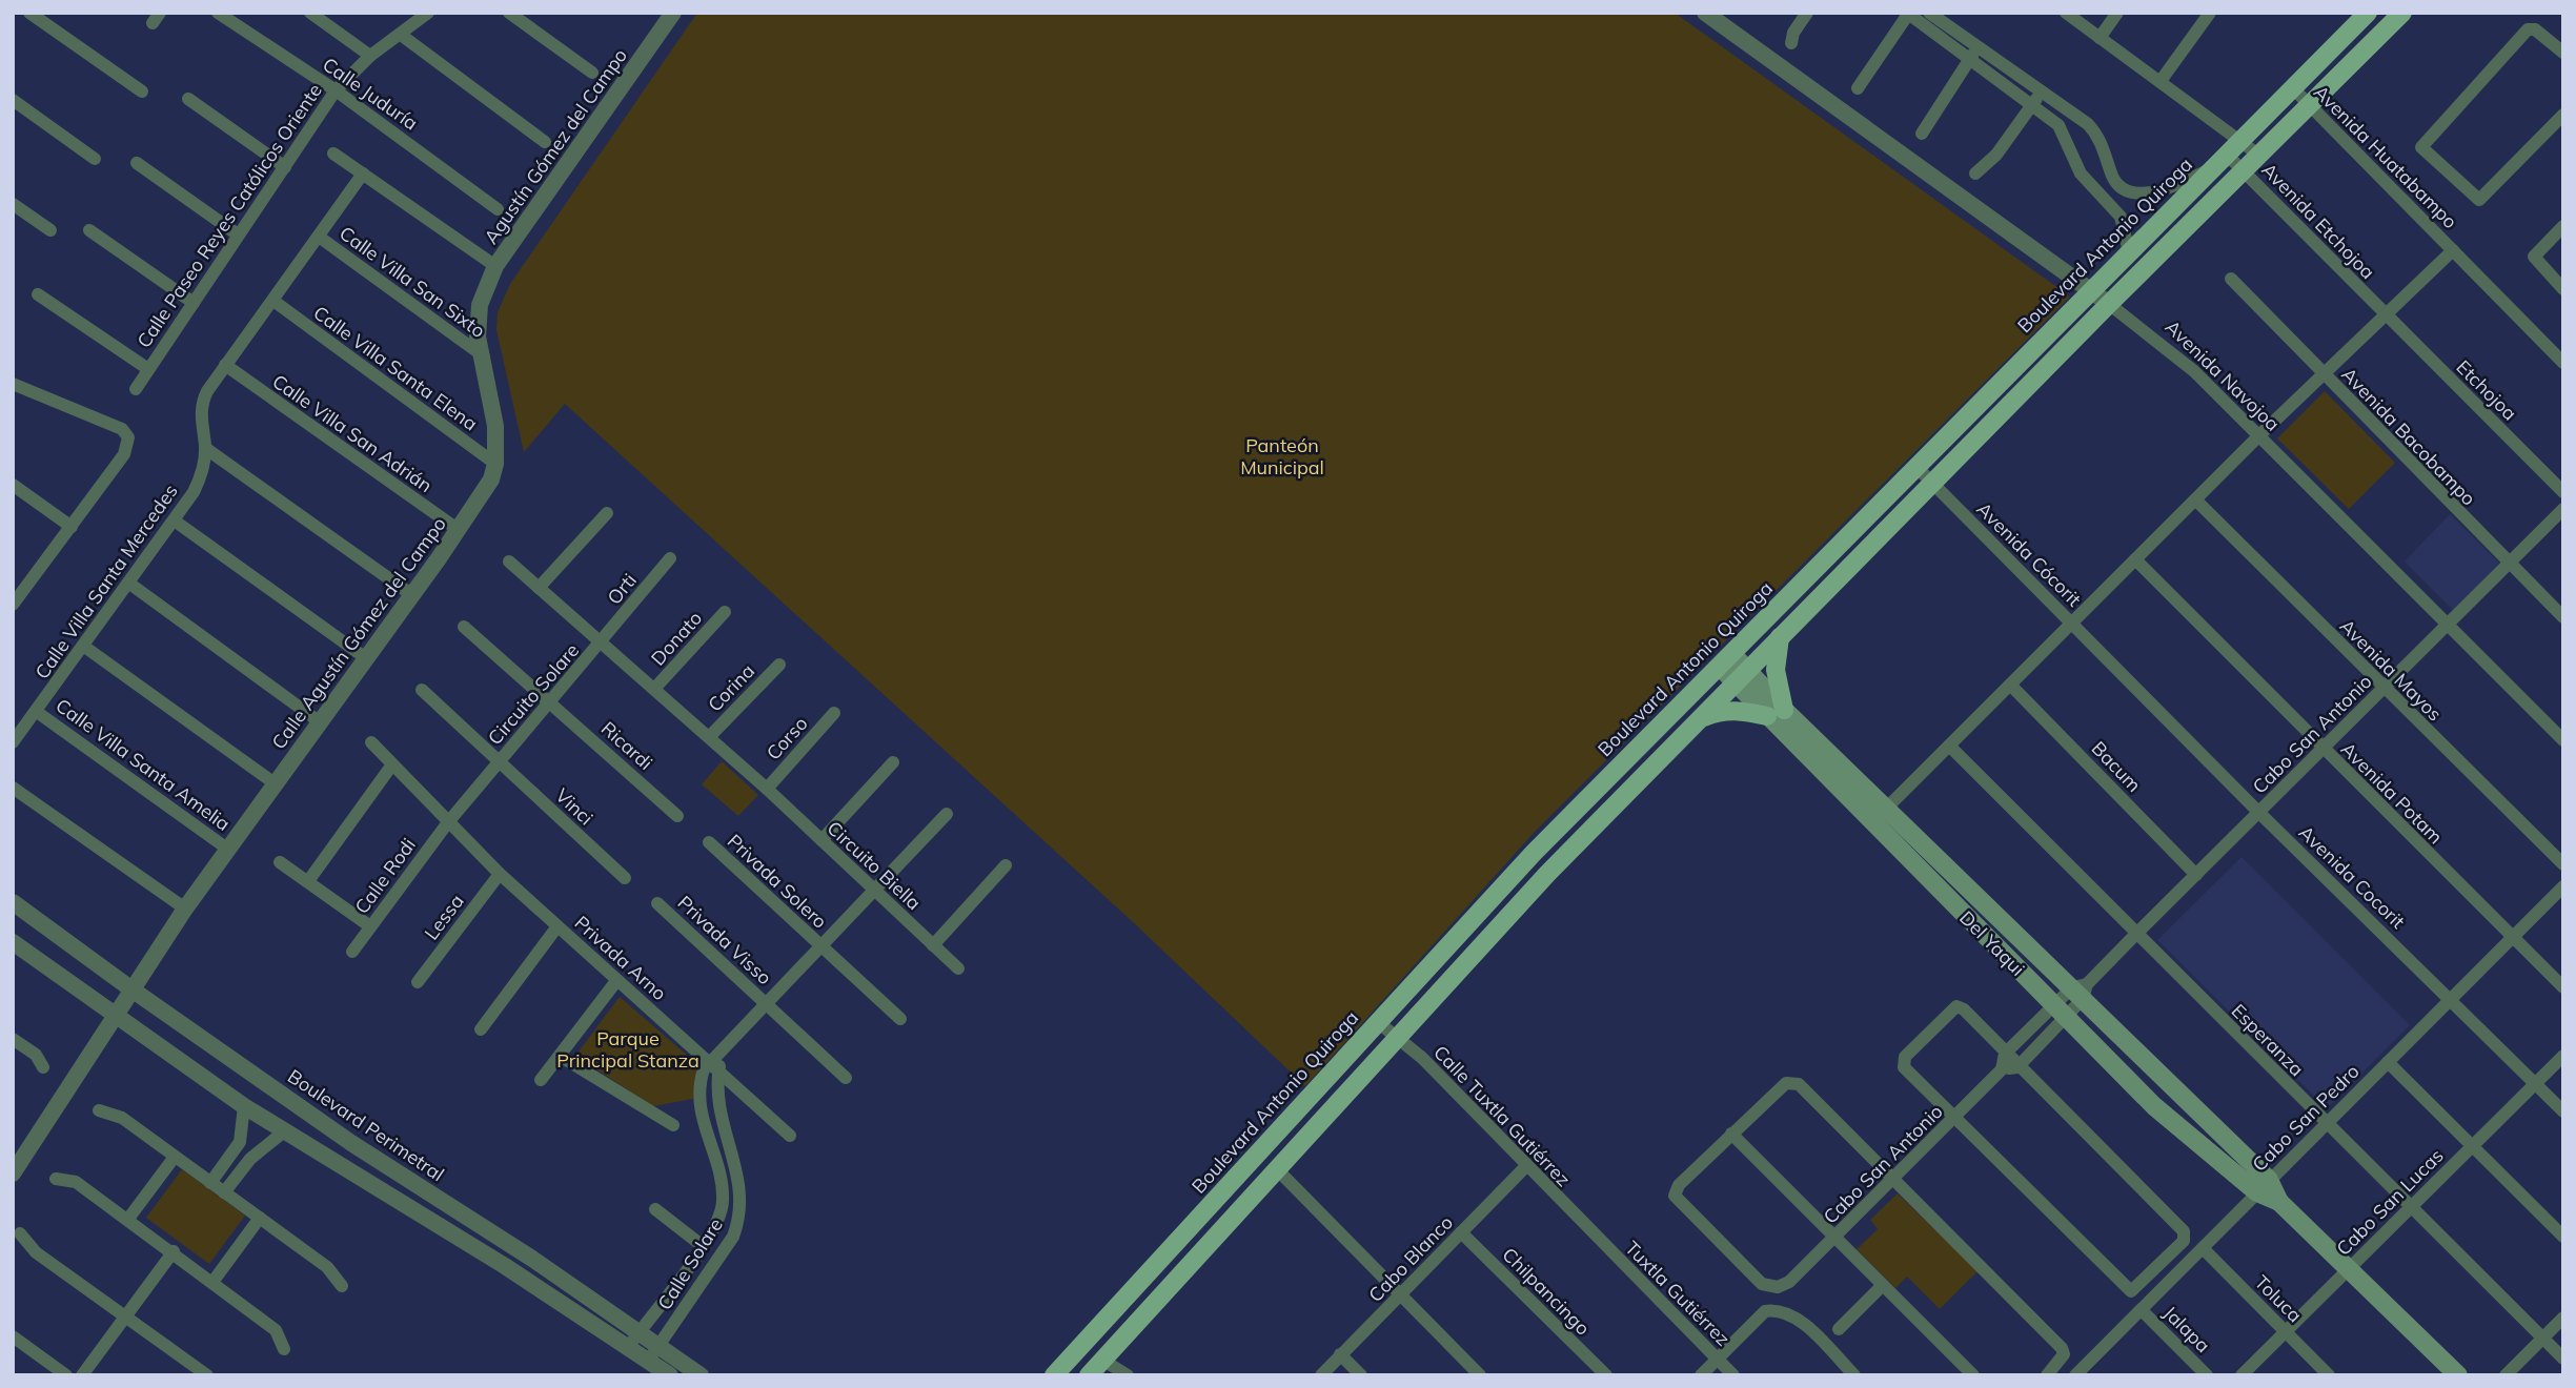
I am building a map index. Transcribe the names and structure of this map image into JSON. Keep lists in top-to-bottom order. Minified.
{"streets":{"main road":["Boulevard Antonio Quiroga","Del Yaqui"],"street":["Calle Juduría","Agustín Gómez del Campo","Avenida Huatabampo","Calle Paseo Reyes Católicos Oriente","Avenida Etchojoa","Calle Villa San Sixto","Calle Villa Santa Elena","Avenida Navojoa","Etchojoa","Calle Villa San Adrián","Avenida Bacobampo","Avenida Cócorit","Calle Villa Santa Mercedes","Orti","Calle Agustín Gómez del Campo","Donato","Avenida Mayos","Corina","Circuito Solare","Cabo San Antonio","Corso","Ricardi","Calle Villa Santa Amelia","Bacum","Avenida Potam","Vinci","Circuito Biella","Calle Rodi","Avenida Cocorit","Privada Solero","Lessa","Privada Visso","Privada Arno","Esperanza","Calle Tuxtla Gutiérrez","Cabo San Pedro","Boulevard Perimetral","Cabo San Lucas","Cabo Blanco","Calle Solare","Chilpancingo","Tuxtla Gutiérrez","Toluca","Jalapa"]},"crossings":[["Calle Juduría","Calle Paseo Reyes Católicos Oriente"],["Agustín Gómez del Campo","Calle Agustín Gómez del Campo"],["Avenida Huatabampo","Boulevard Antonio Quiroga"],["Avenida Etchojoa","Boulevard Antonio Quiroga"],["Avenida Etchojoa","Etchojoa"],["Boulevard Antonio Quiroga","Avenida Navojoa"],["Boulevard Antonio Quiroga","Avenida Cócorit"],["Boulevard Antonio Quiroga","Del Yaqui"],["Boulevard Antonio Quiroga","Calle Tuxtla Gutiérrez"],["Calle Villa San Sixto","Calle Villa Santa Mercedes"],["Calle Villa San Sixto","Calle Agustín Gómez del Campo"],["Calle Villa Santa Elena","Calle Villa Santa Mercedes"],["Calle Villa Santa Elena","Calle Agustín Gómez del Campo"],["Avenida Navojoa","Cabo San Antonio"],["Calle Villa San Adrián","Calle Villa Santa Mercedes"],["Calle Villa San Adrián","Calle Agustín Gómez del Campo"],["Avenida Bacobampo","Cabo San Antonio"],["Avenida Cócorit","Avenida Cocorit"],["Calle Villa Santa Mercedes","Calle Villa Santa Amelia"],["Orti","Circuito Solare"],["Calle Agustín Gómez del Campo","Calle Villa Santa Amelia"],["Calle Agustín Gómez del Campo","Boulevard Perimetral"],["Donato","Circuito Solare"],["Avenida Mayos","Cabo San Antonio"],["Corina","Circuito Solare"],["Circuito Solare","Corso"],["Circuito Solare","Ricardi"],["Circuito Solare","Vinci"],["Circuito Solare","Circuito Biella"],["Circuito Solare","Calle Rodi"],["Cabo San Antonio","Bacum"],["Cabo San Antonio","Avenida Potam"],["Cabo San Antonio","Avenida Cocorit"],["Cabo San Antonio","Del Yaqui"],["Cabo San Antonio","Esperanza"],["Corso","Circuito Biella"],["Avenida Potam","Cabo San Pedro"],["Circuito Biella","Calle Solare"],["Avenida Cocorit","Cabo San Pedro"],["Avenida Cocorit","Cabo San Lucas"],["Privada Solero","Calle Solare"],["Privada Visso","Calle Solare"],["Del Yaqui","Cabo San Pedro"],["Del Yaqui","Cabo San Lucas"],["Privada Arno","Calle Solare"],["Esperanza","Cabo San Pedro"],["Esperanza","Cabo San Lucas"],["Calle Tuxtla Gutiérrez","Cabo Blanco"],["Calle Tuxtla Gutiérrez","Tuxtla Gutiérrez"],["Cabo San Pedro","Toluca"],["Cabo San Pedro","Jalapa"],["Boulevard Perimetral","Calle Solare"],["Cabo San Lucas","Toluca"],["Cabo Blanco","Chilpancingo"]],"parks":["Panteón Municipal","Parque Principal Stanza"]}
